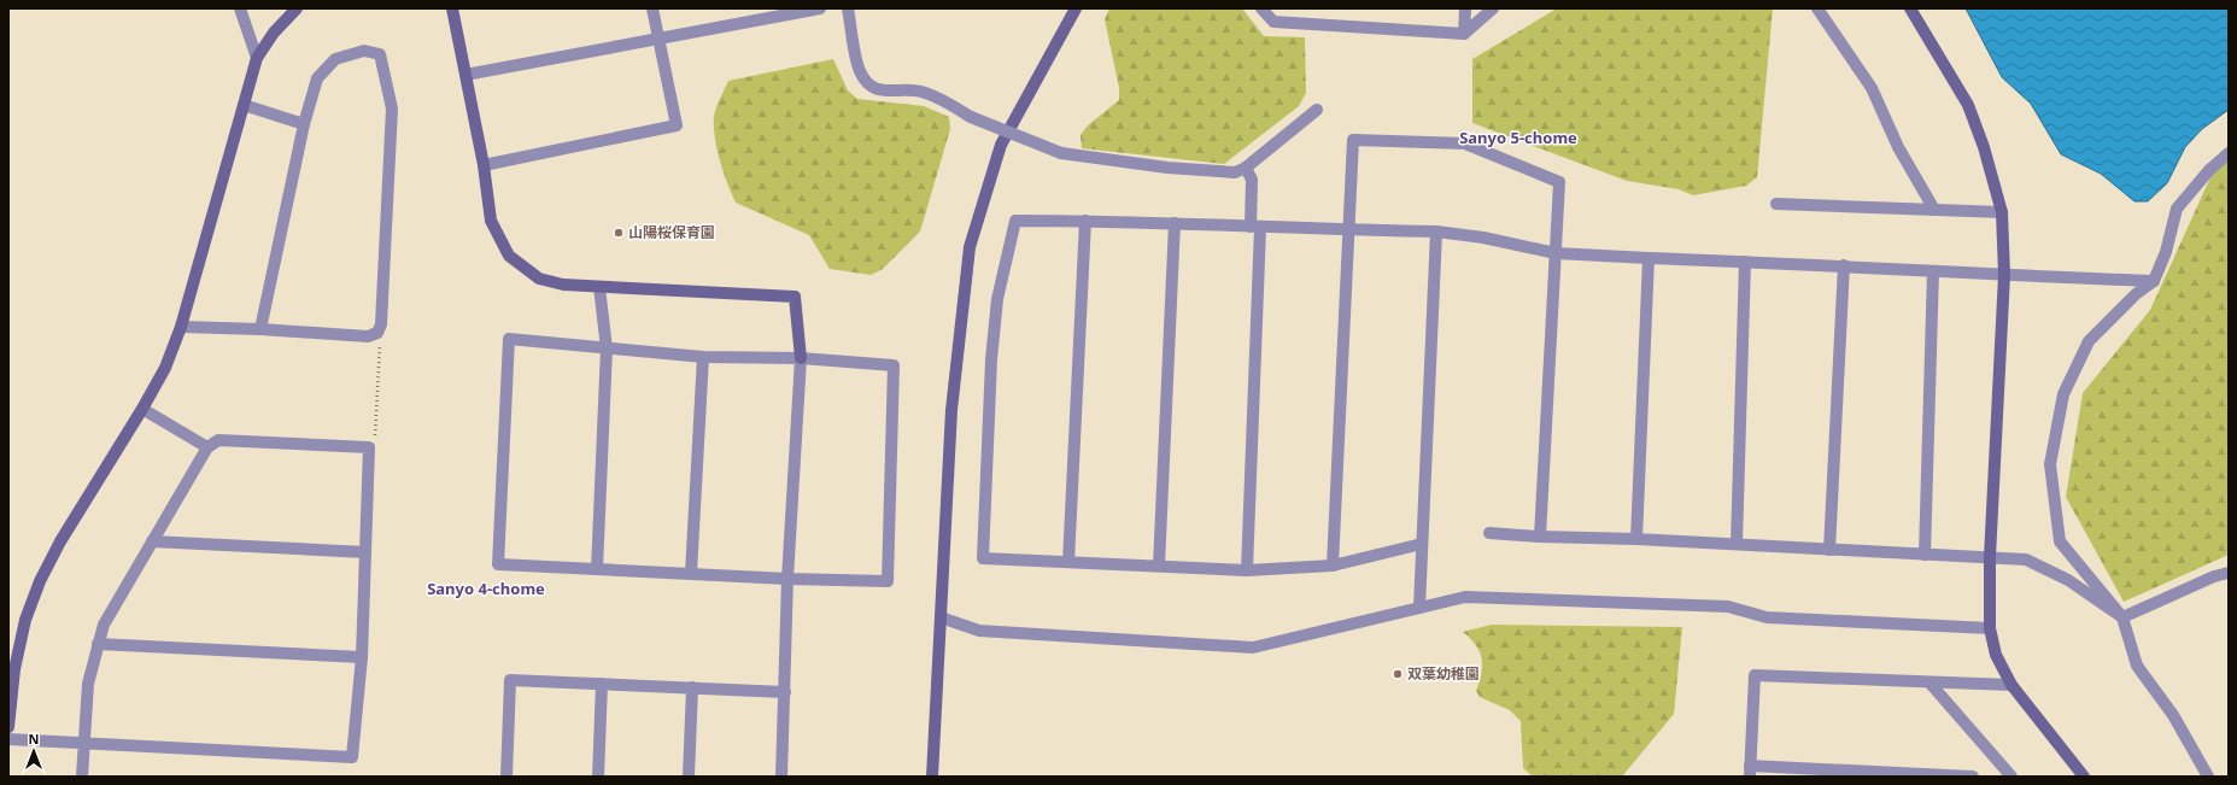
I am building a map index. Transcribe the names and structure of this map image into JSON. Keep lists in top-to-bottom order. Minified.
{"districts":["Sanyo 5-chome","Sanyo 4-chome"],"places":["山陽桜保育園","双葉幼稚園"],"north":"top"}
